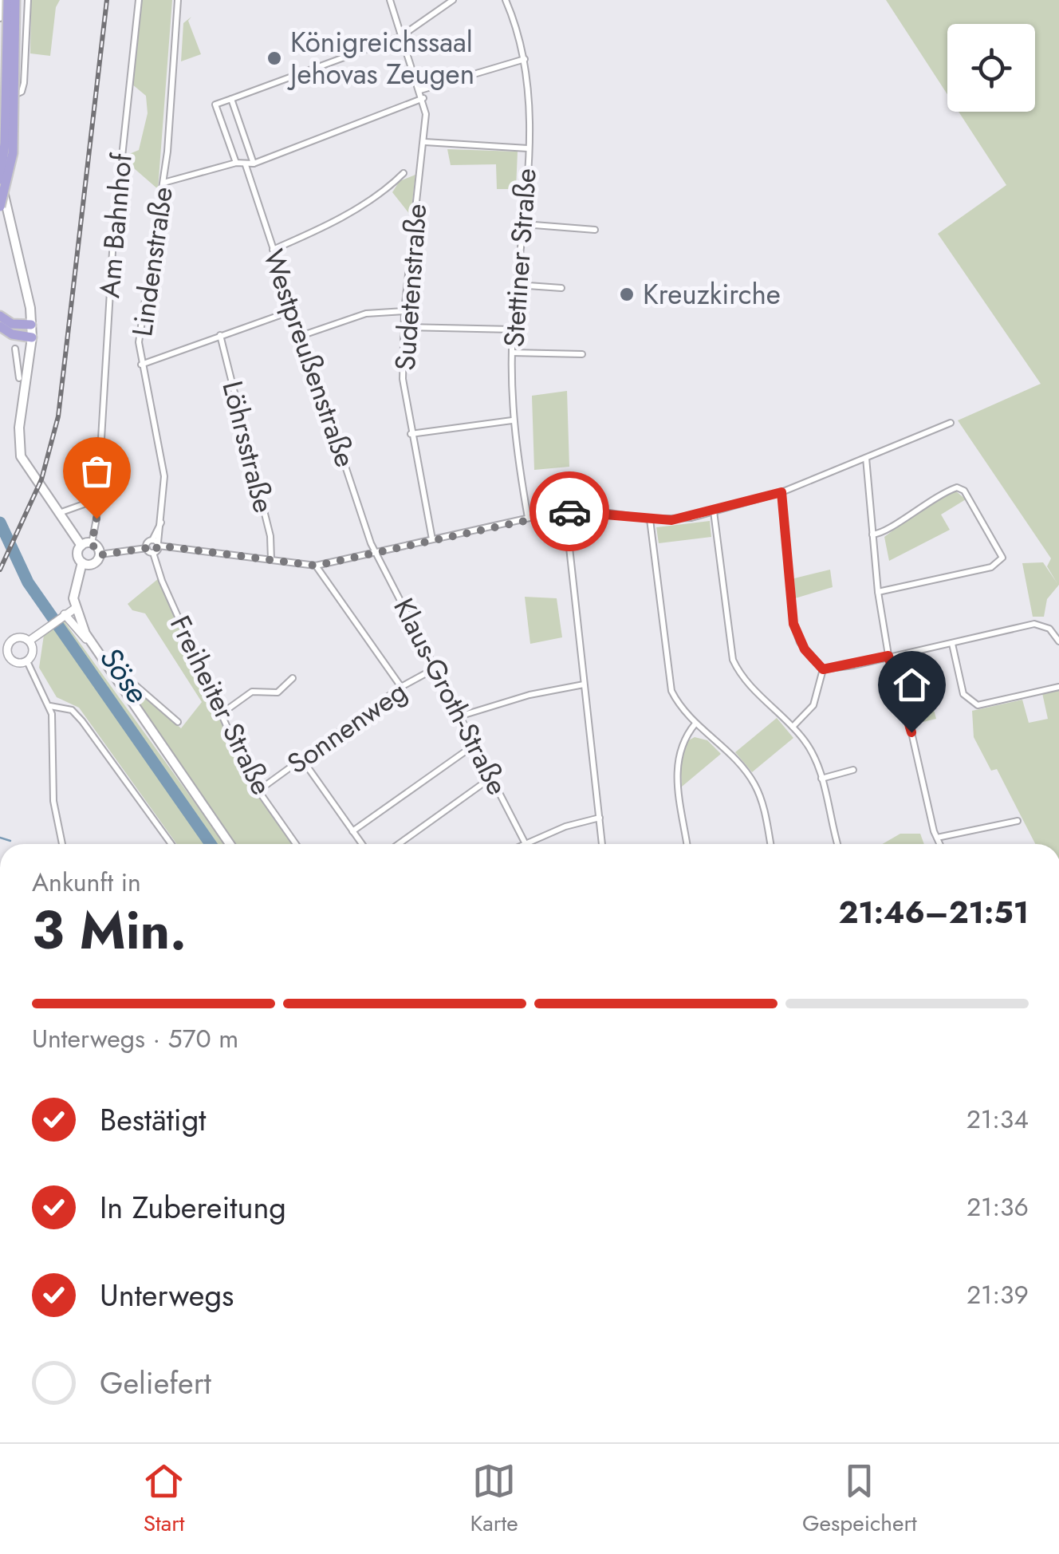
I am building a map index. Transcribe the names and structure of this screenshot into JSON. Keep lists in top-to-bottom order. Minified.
{"streets":{"street":["Am Bahnhof","Stettiner Straße","Lindenstraße","Sudetenstraße","Westpreußenstraße","Löhrsstraße","Klaus-Groth-Straße","Freiheiter Straße","Sonnenweg"]},"crossings":[["Westpreußenstraße","Klaus-Groth-Straße"],["Klaus-Groth-Straße","Sonnenweg"],["Freiheiter Straße","Sonnenweg"]],"water":["Söse"],"places":["Königreichssaal Jehovas Zeugen","Kreuzkirche"],"page":{"heading":["3 Min.","Ankunft in","21:46–21:51"],"bar":"Unterwegs · 570 m","list":[["Bestätigt","21:34"],["In Zubereitung","21:36"],["Unterwegs","21:39"],"Geliefert"],"tabs":["Start","Karte","Gespeichert"]}}
